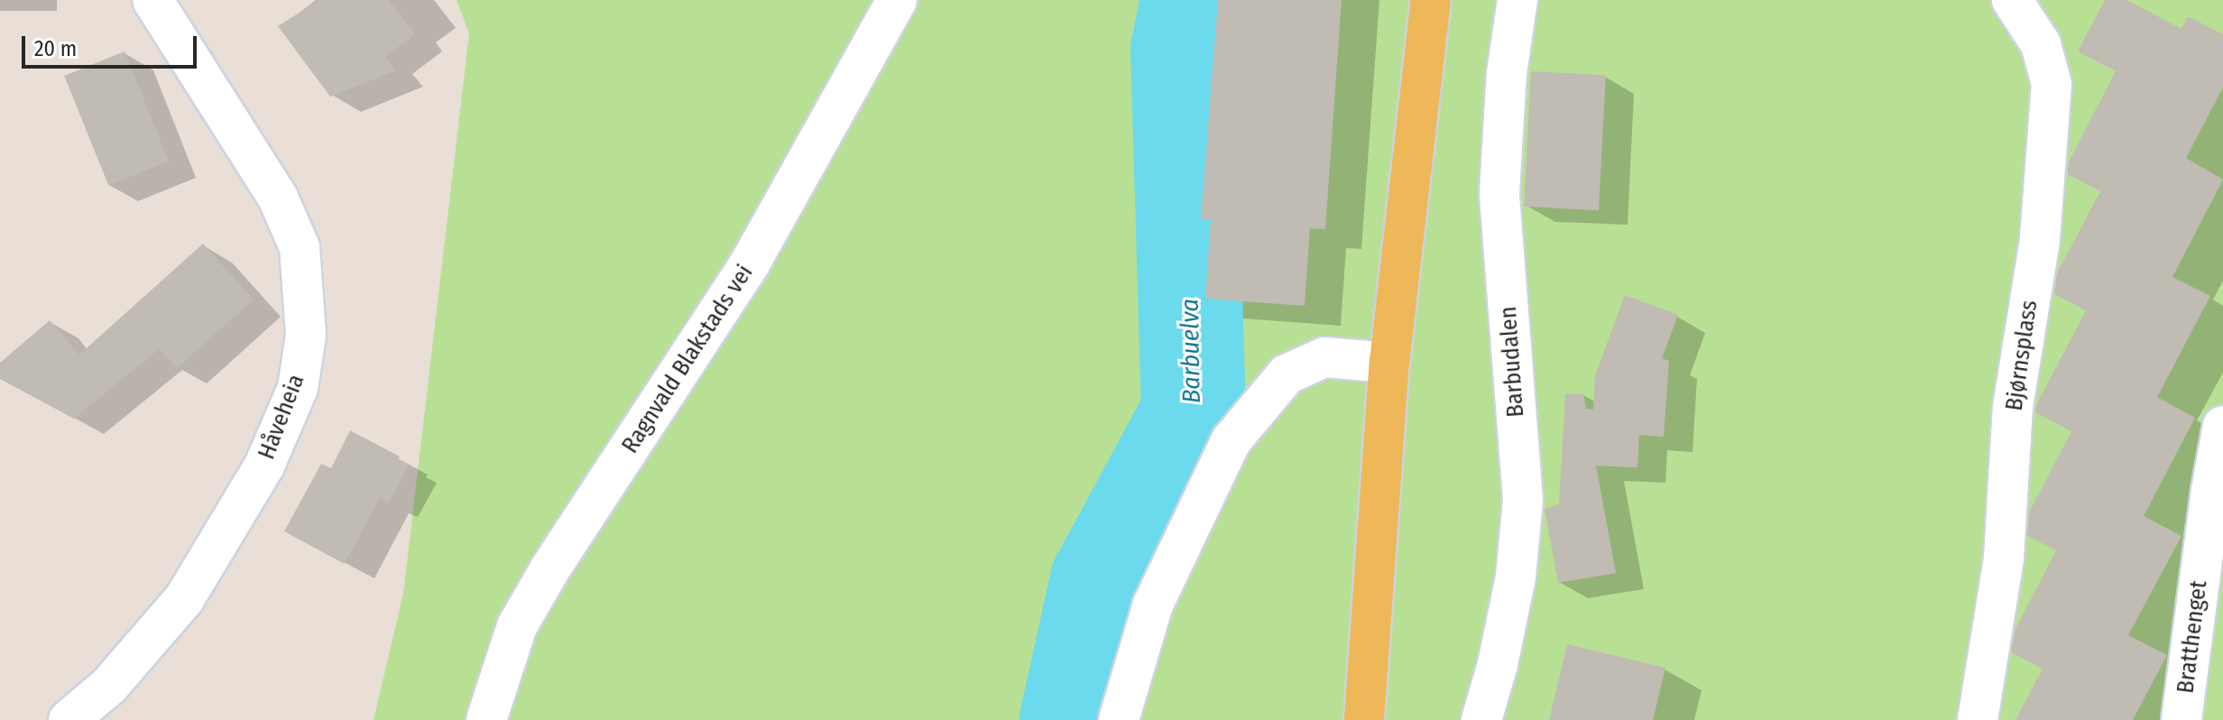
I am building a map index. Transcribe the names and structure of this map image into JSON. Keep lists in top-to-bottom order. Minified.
{"streets":{"street":["Bjørnsplass","Ragnvald Blakstads vei","Barbudalen","Håveheia","Bratthenget"]},"water":["Barbuelva"],"scale_bar":"20 m"}
